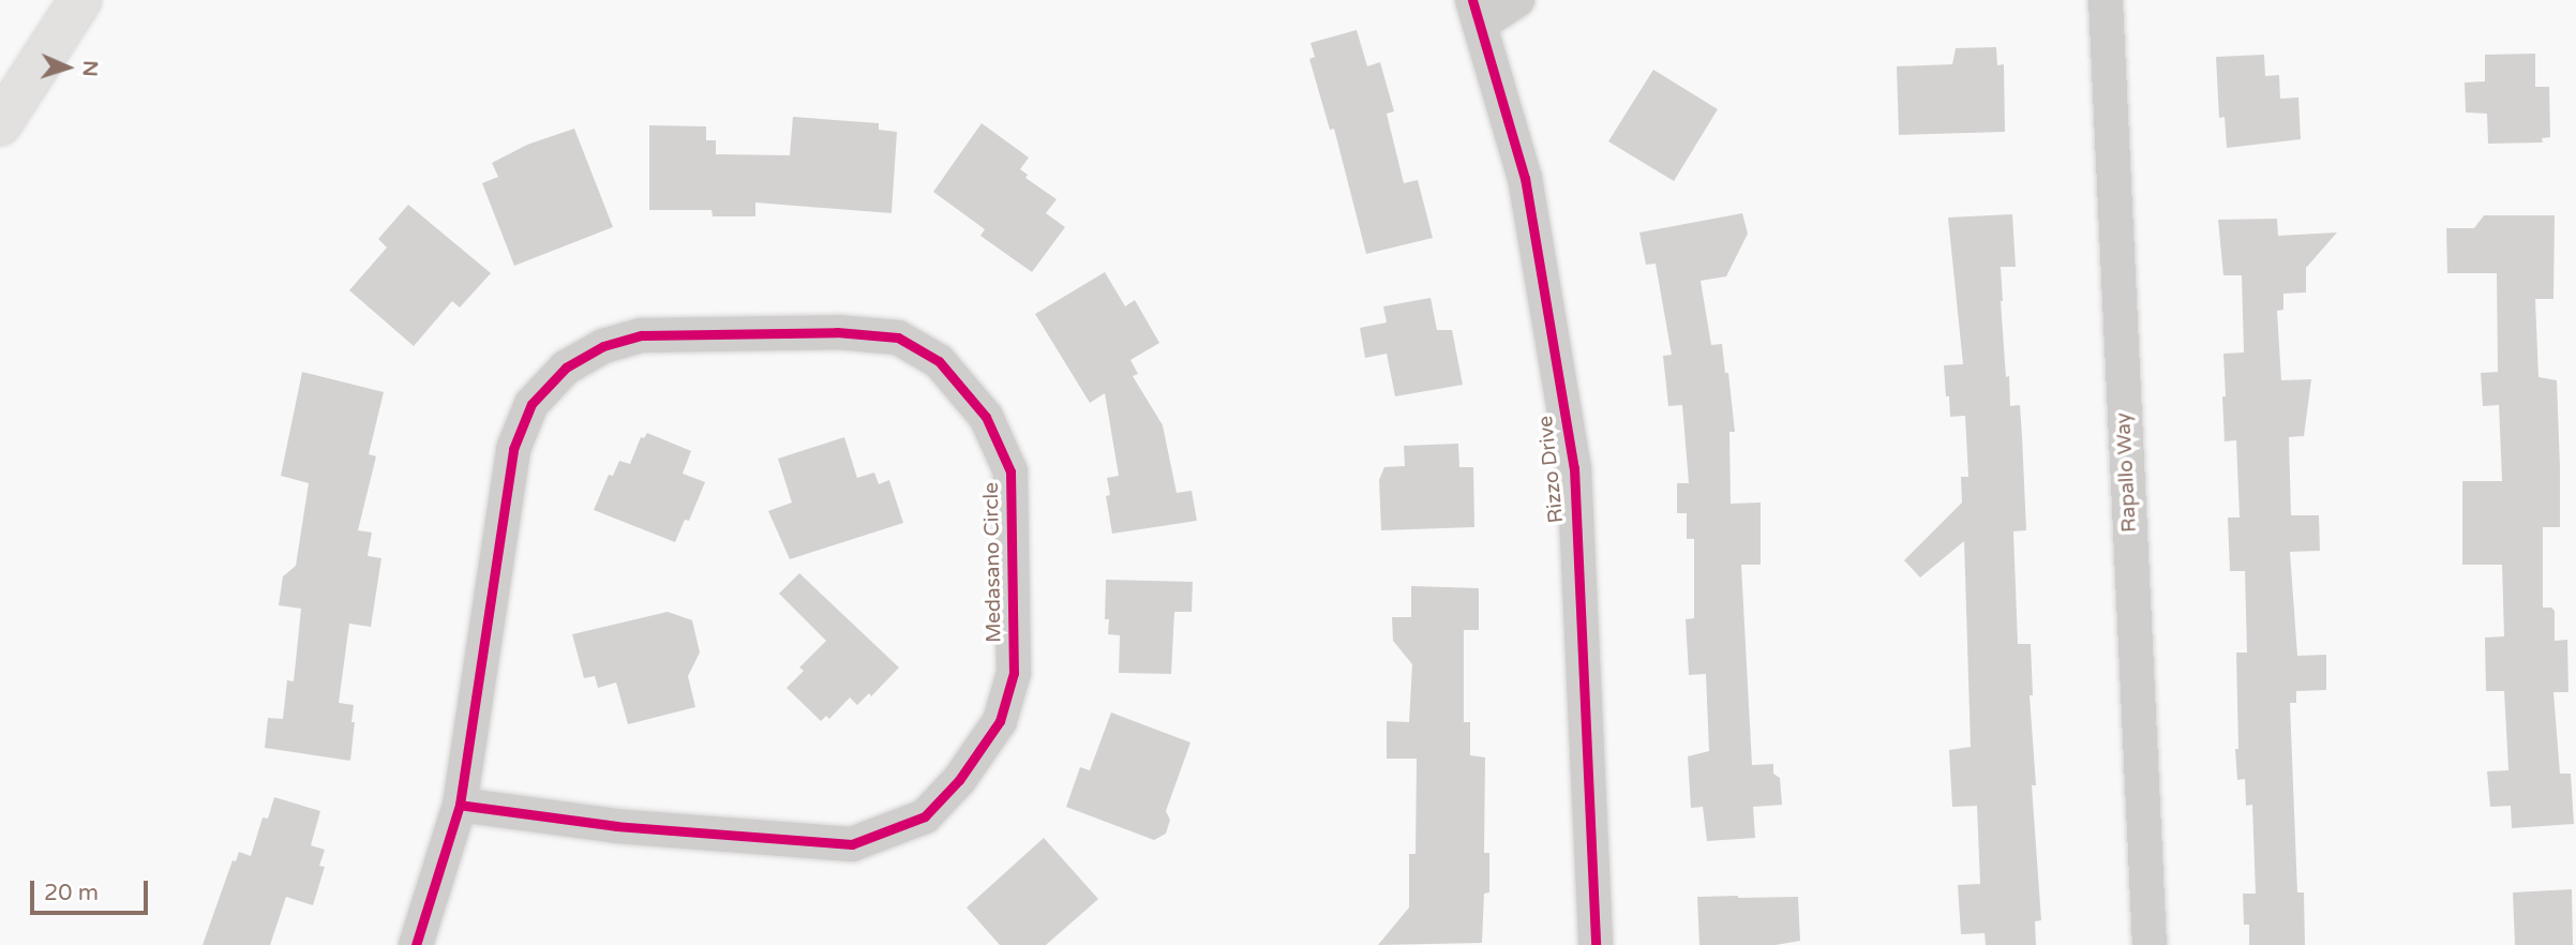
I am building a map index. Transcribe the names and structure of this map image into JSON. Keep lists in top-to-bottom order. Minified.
{"streets":{"street":["Rizzo Drive","Rapallo Way","Medasano Circle"]},"scale_bar":"20 m","north":"right"}
